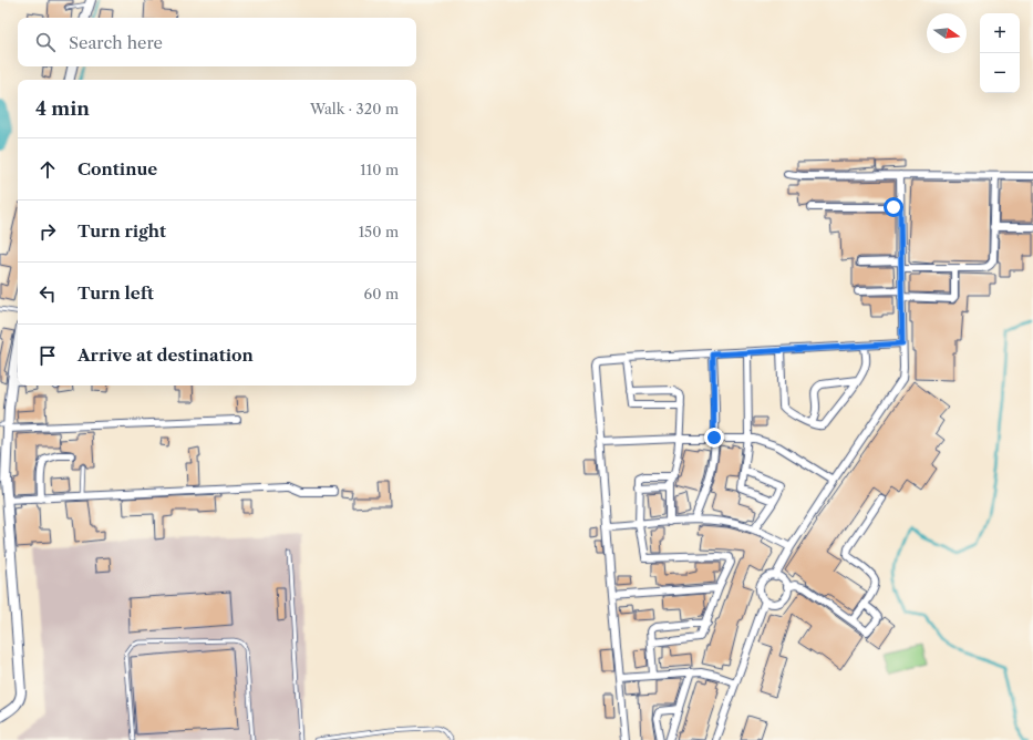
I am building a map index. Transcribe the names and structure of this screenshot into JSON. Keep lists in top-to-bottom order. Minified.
{"north":"right","page":{"map_buttons":["+","−"],"search":"Search here","heading":["4 min","Walk · 320 m"],"list":[["Continue","110 m"],["Turn right","150 m"],["Turn left","60 m"],"Arrive at destination"]}}
